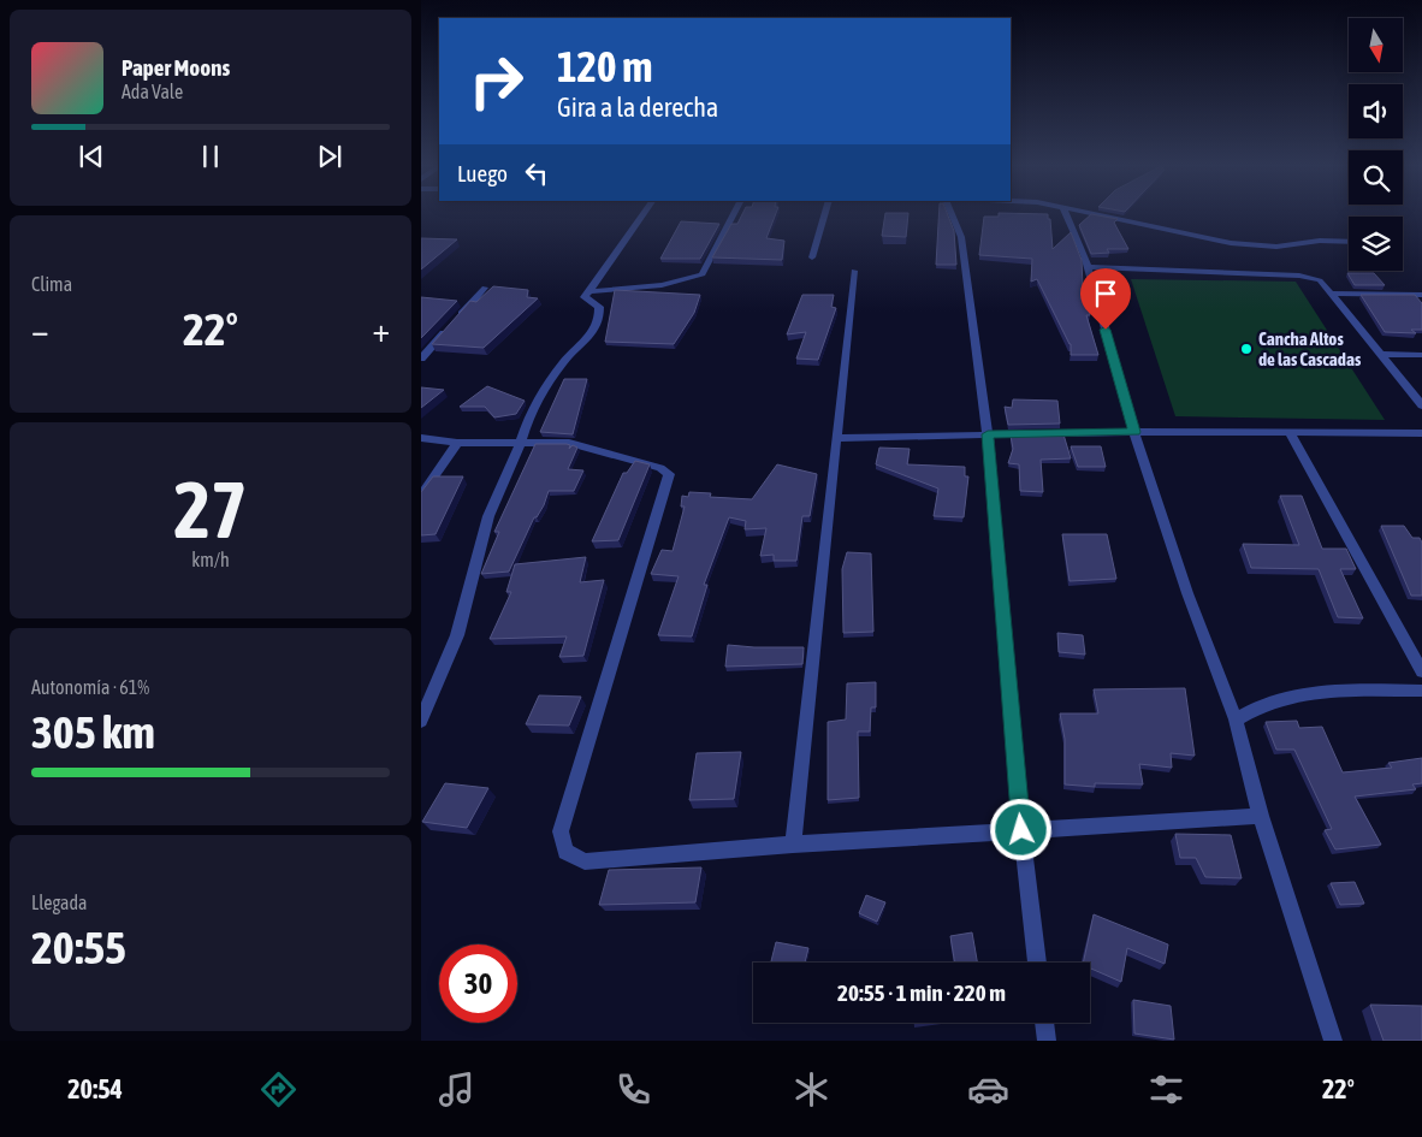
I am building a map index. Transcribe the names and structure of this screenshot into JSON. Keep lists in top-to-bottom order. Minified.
{"places":["Cancha Altos de las Cascadas"],"north":"bottom","page":{"turn":["120 m","Gira a la derecha"],"song":["Paper Moons","Ada Vale"],"then":"Luego","tile":["Clima",["27","km/h"],["Autonomía · 61%","305 km"],["Llegada","20:55"]],"heat":["−","22°","+"],"limit":"30","trip":"20:55 · 1 min · 220 m","tabs":["20:54","22°"]}}
